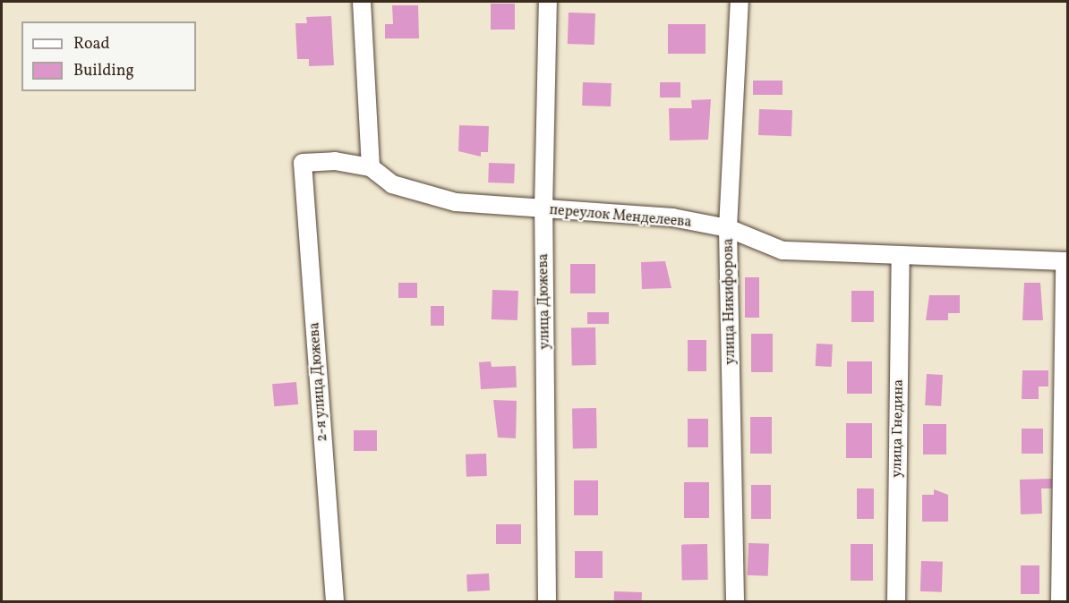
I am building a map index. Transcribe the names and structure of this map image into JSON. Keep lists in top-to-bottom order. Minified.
{"streets":{"street":["переулок Менделеева","улица Дюжева","улица Никифорова","2-я улица Дюжева","улица Гнедина"]},"crossings":[["переулок Менделеева","улица Дюжева"],["переулок Менделеева","улица Никифорова"],["переулок Менделеева","2-я улица Дюжева"],["переулок Менделеева","улица Гнедина"]],"legend":["Road","Building"]}
